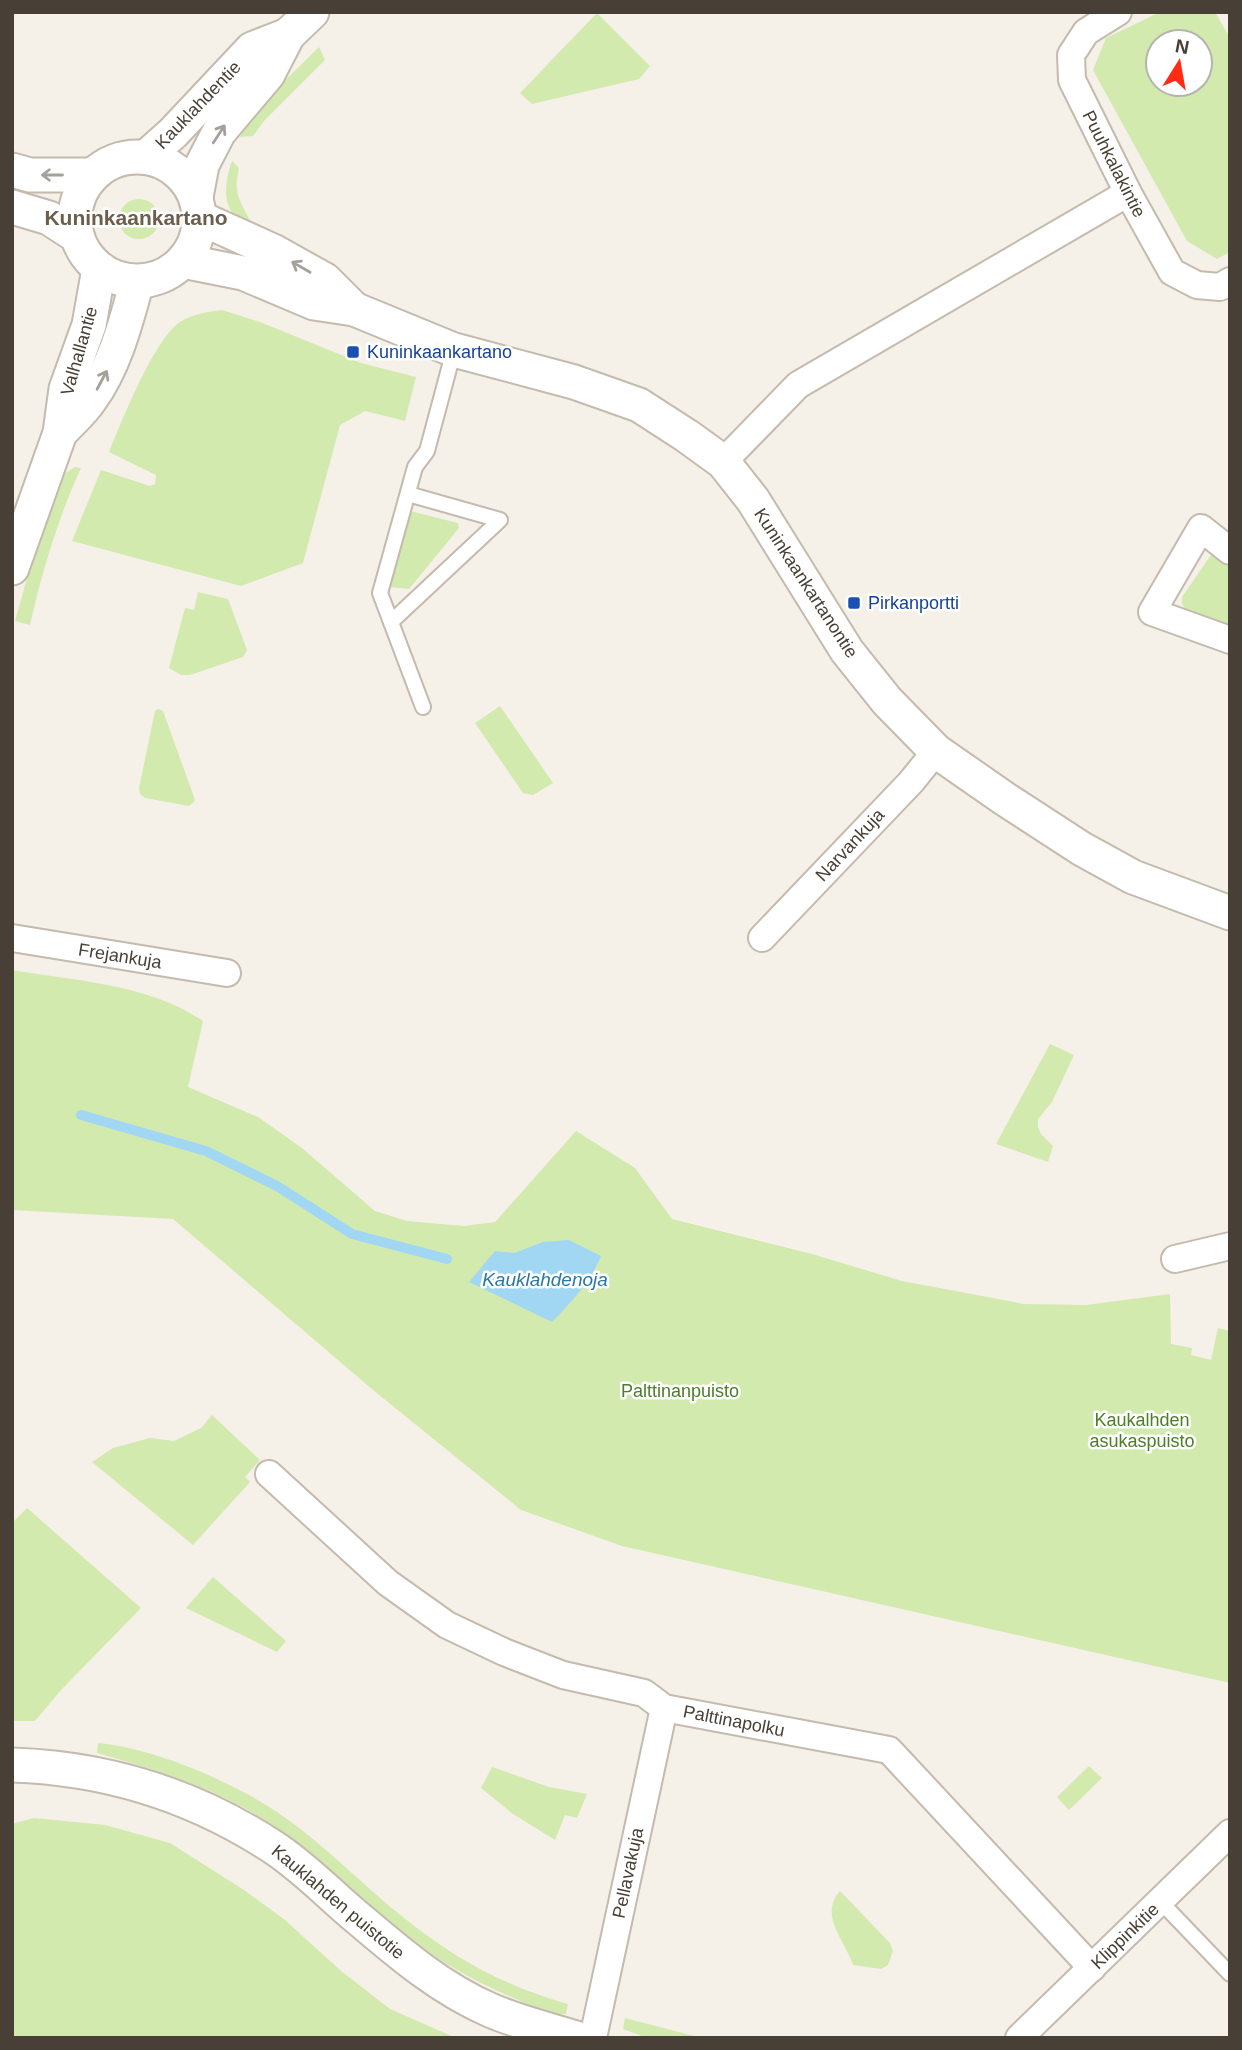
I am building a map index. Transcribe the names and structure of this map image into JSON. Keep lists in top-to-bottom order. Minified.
{"streets":{"street":["Kauklahdentie","Puuhkalakintie","Valhallantie","Kuninkaankartanontie","Narvankuja","Frejankuja","Palttinapolku","Pellavakuja","Kauklahden puistotie","Klippinkitie"]},"crossings":[["Kauklahdentie","Valhallantie"],["Kauklahdentie","Kuninkaankartanontie"],["Valhallantie","Kuninkaankartanontie"],["Kuninkaankartanontie","Narvankuja"],["Palttinapolku","Pellavakuja"],["Palttinapolku","Klippinkitie"]],"districts":["Kuninkaankartano"],"water":["Kauklahdenoja"],"parks":["Palttinanpuisto","Kaukalhden asukaspuisto"],"places":{"transit":["Kuninkaankartano","Pirkanportti"]},"north":"top"}
